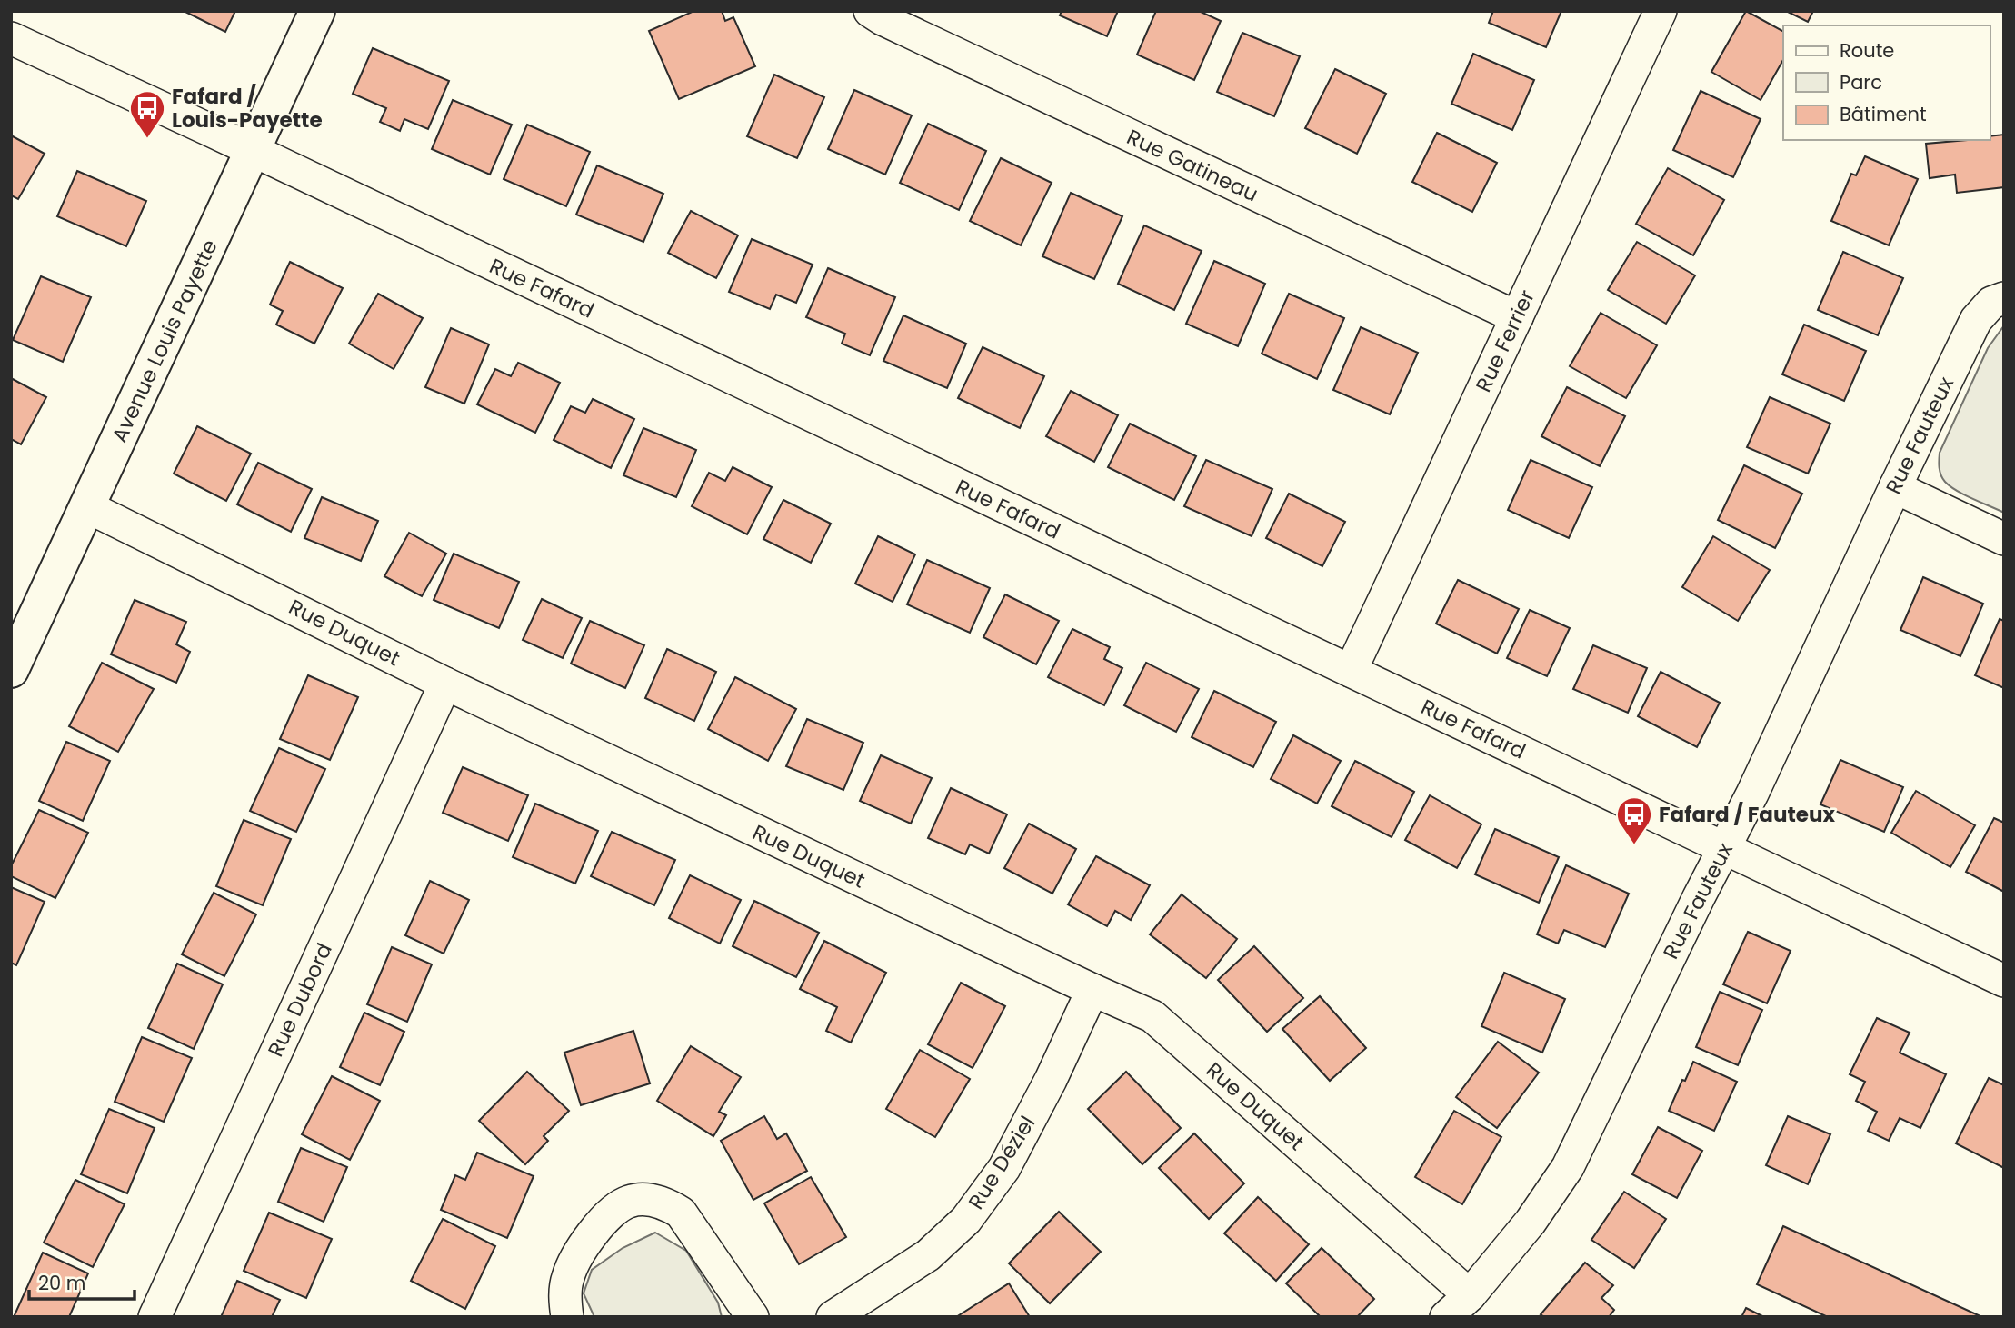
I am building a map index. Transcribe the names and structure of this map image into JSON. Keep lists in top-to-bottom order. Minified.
{"streets":{"street":["Rue Gatineau","Rue Fafard","Avenue Louis Payette","Rue Ferrier","Rue Fauteux","Rue Duquet","Rue Dubord","Rue Déziel"]},"crossings":[["Rue Gatineau","Rue Ferrier"],["Rue Fafard","Avenue Louis Payette"],["Rue Fafard","Rue Ferrier"],["Rue Fafard","Rue Fauteux"],["Avenue Louis Payette","Rue Duquet"],["Rue Fauteux","Rue Duquet"],["Rue Duquet","Rue Dubord"],["Rue Duquet","Rue Déziel"]],"places":{"bus stop":["Fafard / Louis-Payette","Fafard / Fauteux"]},"legend":["Route","Parc","Bâtiment"],"scale_bar":"20 m"}
